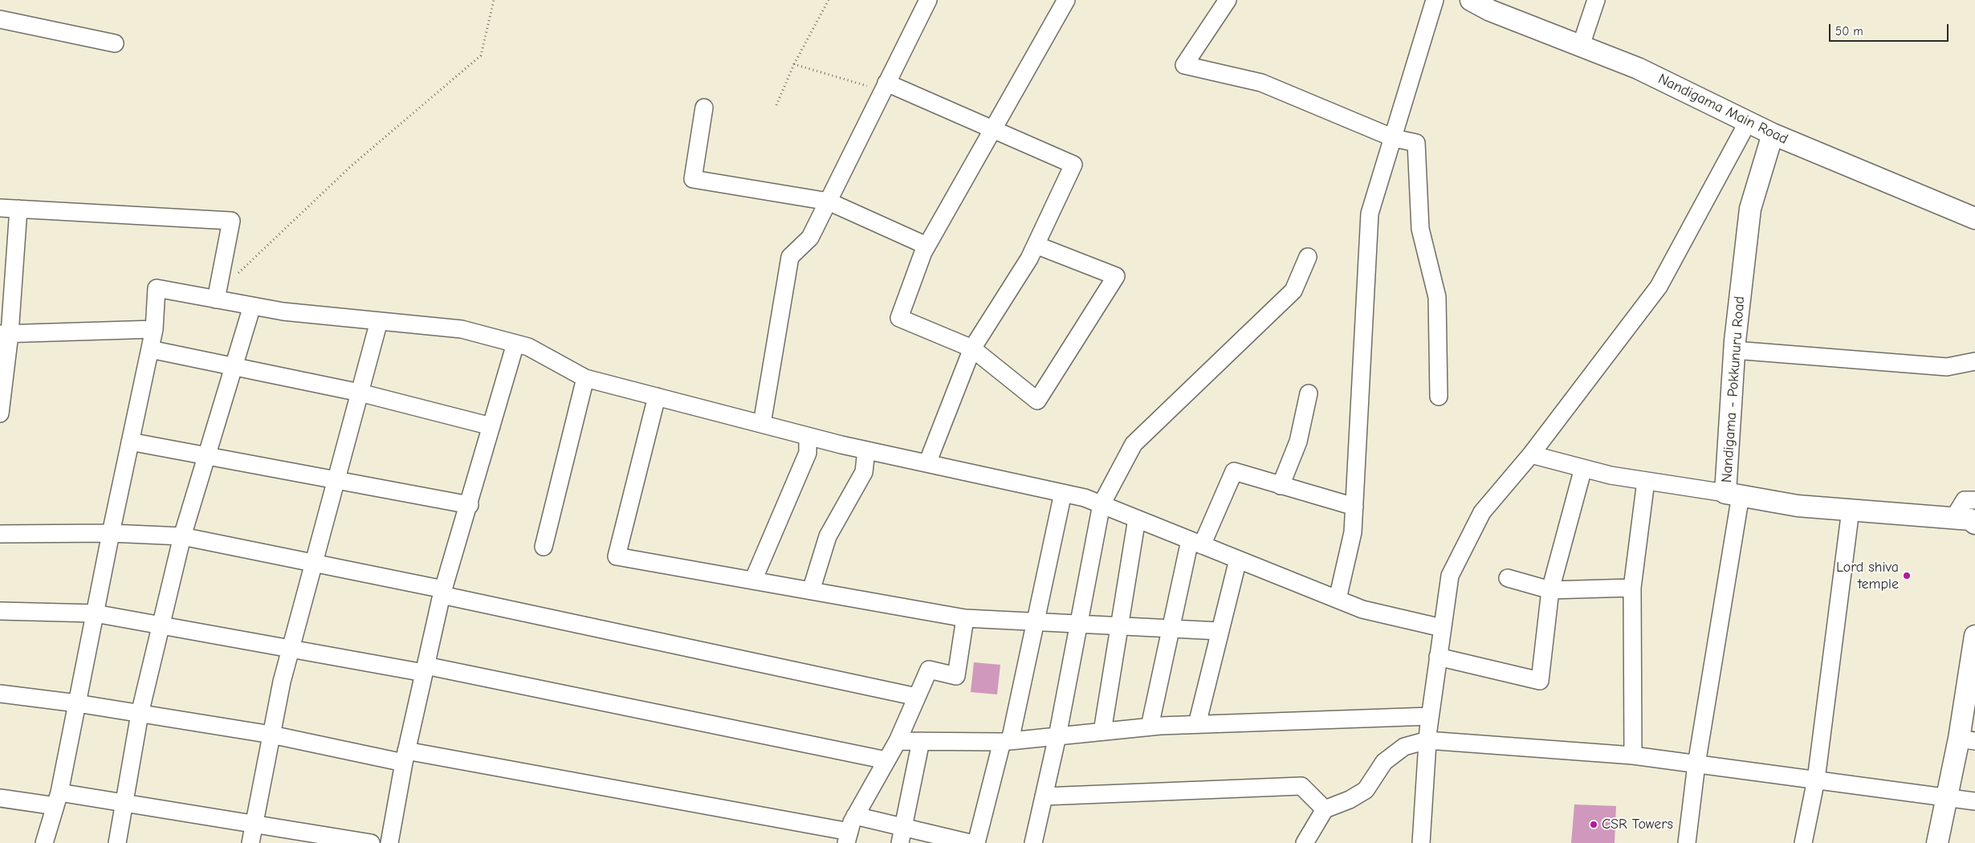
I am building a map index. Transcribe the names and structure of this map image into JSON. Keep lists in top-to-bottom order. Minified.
{"streets":{"street":["Nandigama Main Road","Nandigama - Pokkunuru Road"]},"crossings":[["Nandigama Main Road","Nandigama - Pokkunuru Road"]],"places":["Lord shiva temple","CSR Towers"],"scale_bar":"50 m"}
